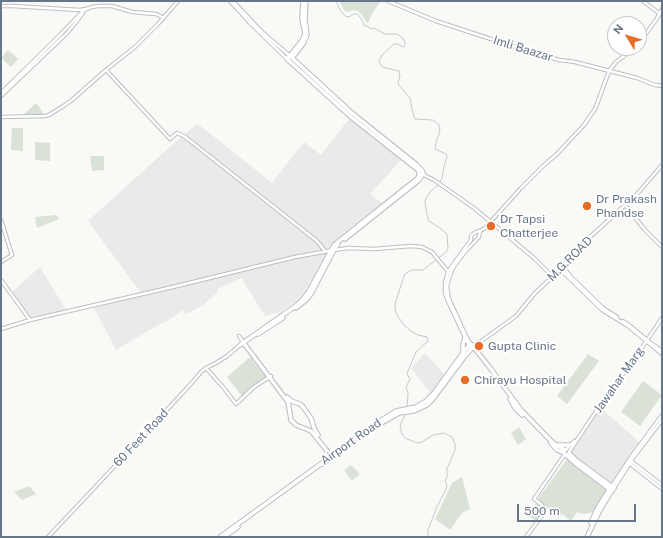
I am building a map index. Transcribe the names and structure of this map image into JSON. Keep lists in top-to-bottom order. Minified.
{"streets":{"main road":["Imli Baazar","M.G.ROAD","Jawahar Marg","60 Feet Road","Airport Road"]},"places":["Dr Prakash Phandse","Dr Tapsi Chatterjee","Gupta Clinic","Chirayu Hospital"],"scale_bar":"500 m","north":"top left"}
